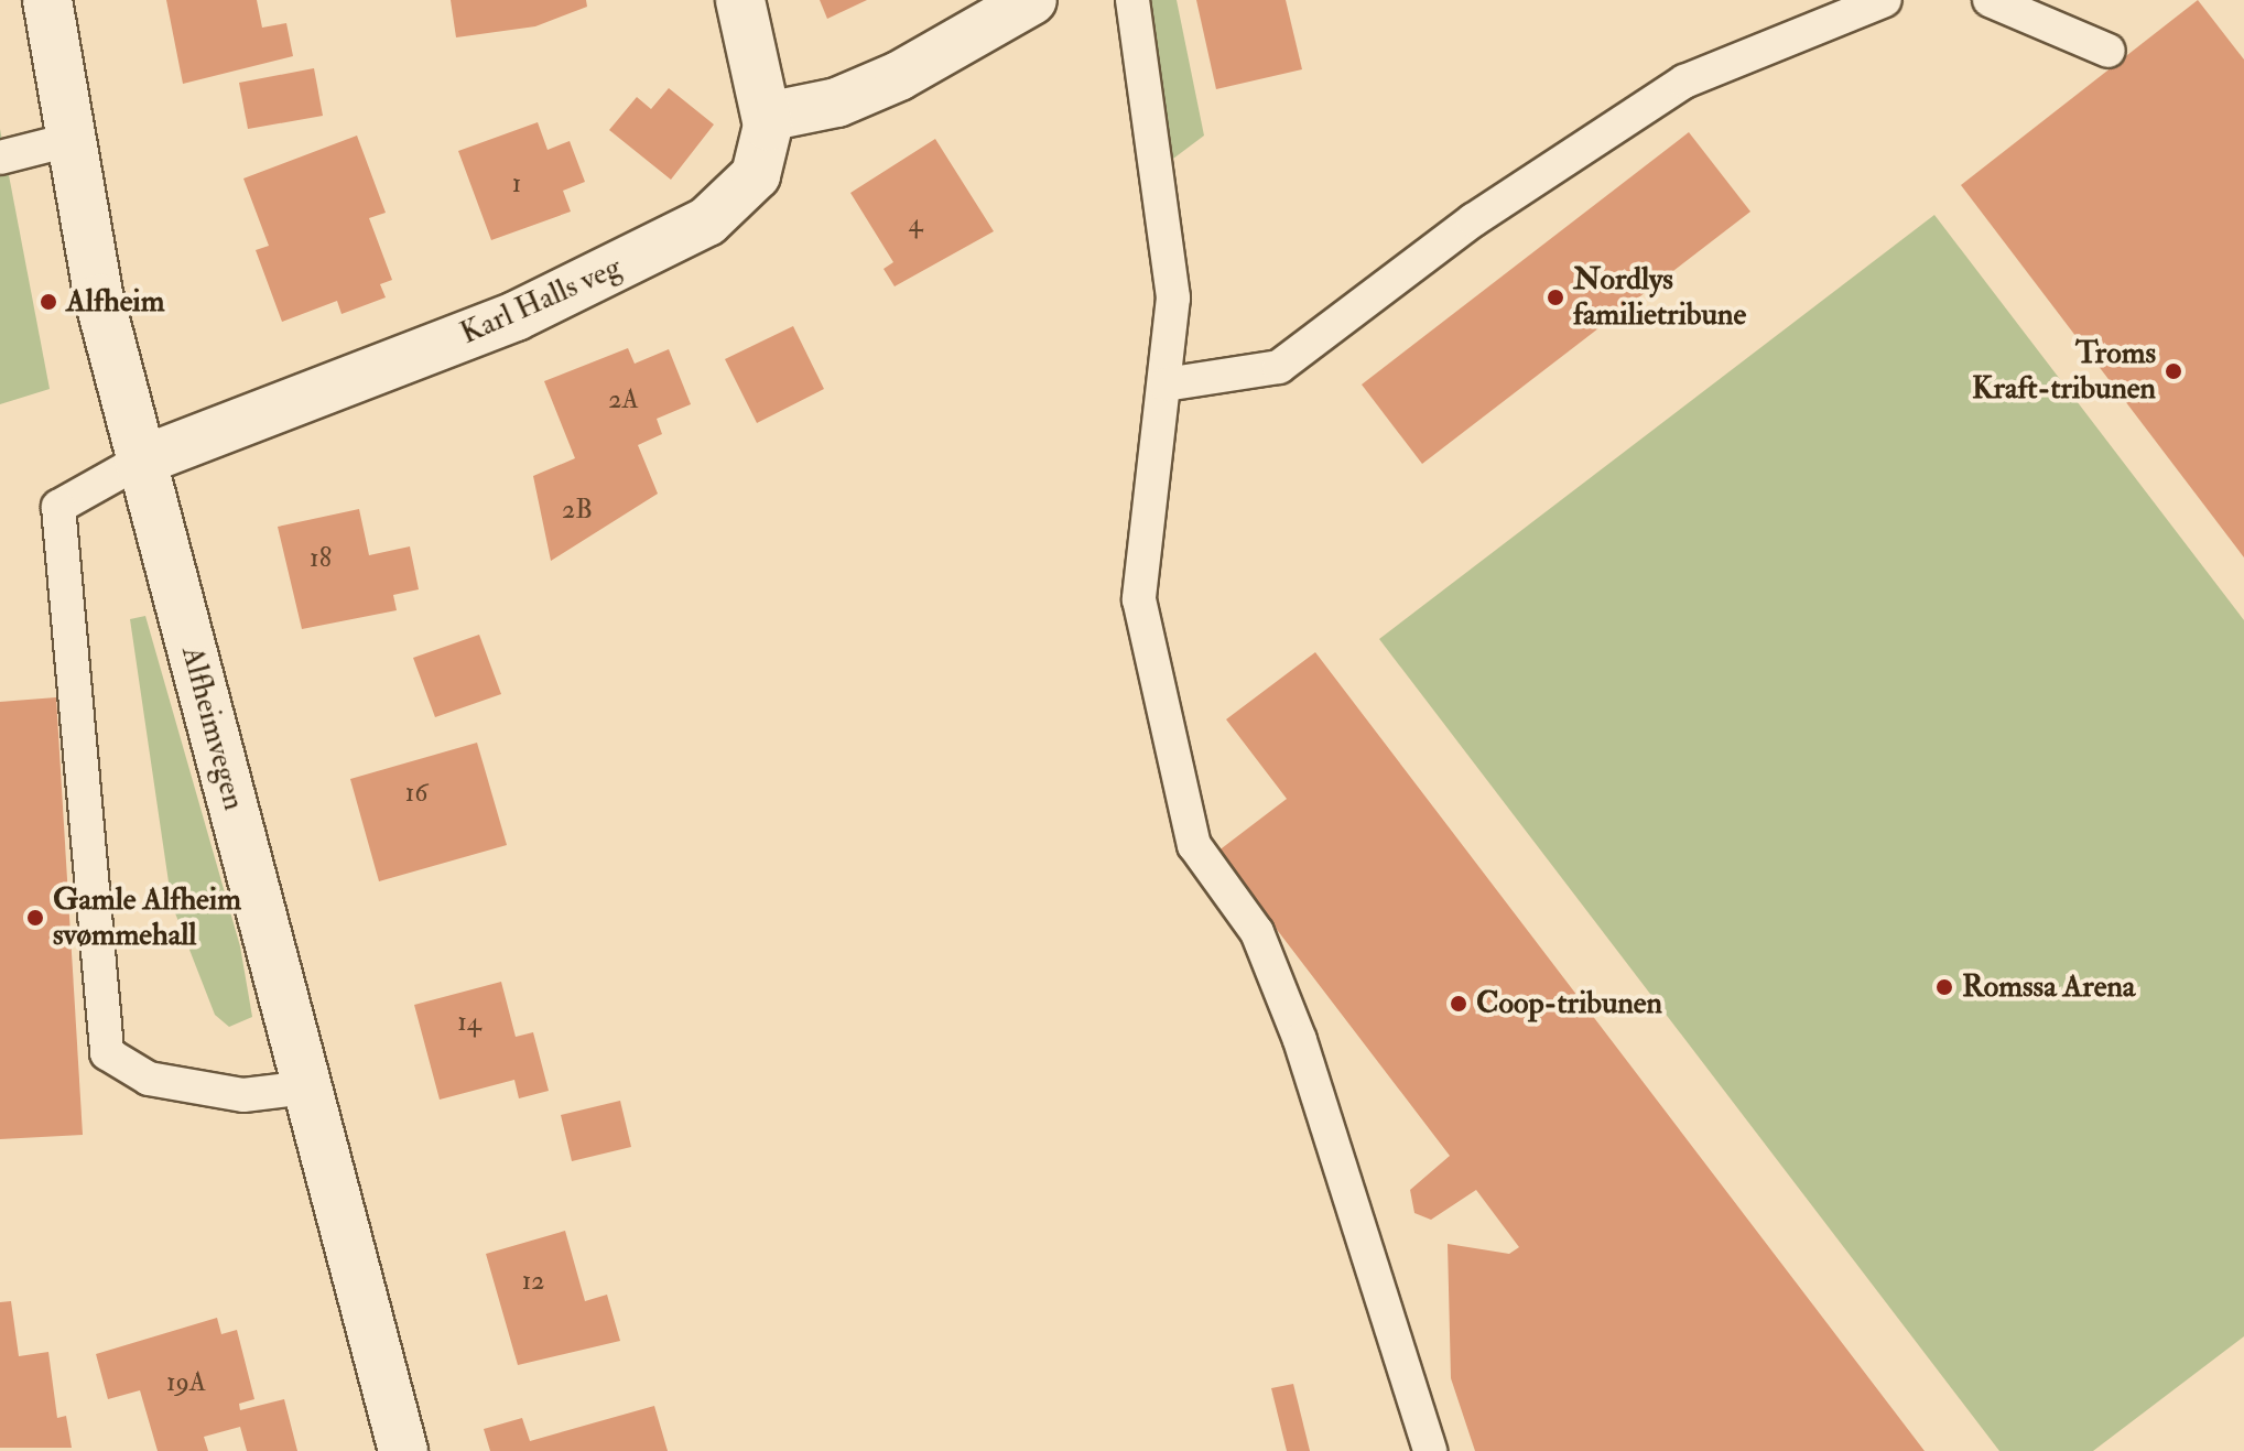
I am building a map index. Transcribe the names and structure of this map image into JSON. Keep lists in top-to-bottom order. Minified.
{"streets":{"street":["Karl Halls veg","Alfheimvegen"]},"crossings":[["Karl Halls veg","Alfheimvegen"]],"places":["Nordlys familietribune","Alfheim","Troms Kraft-tribunen","Gamle Alfheim svømmehall","Romssa Arena","Coop-tribunen"],"house_numbers":["1","4","2A","2B","18","16","14","12","19A"]}
